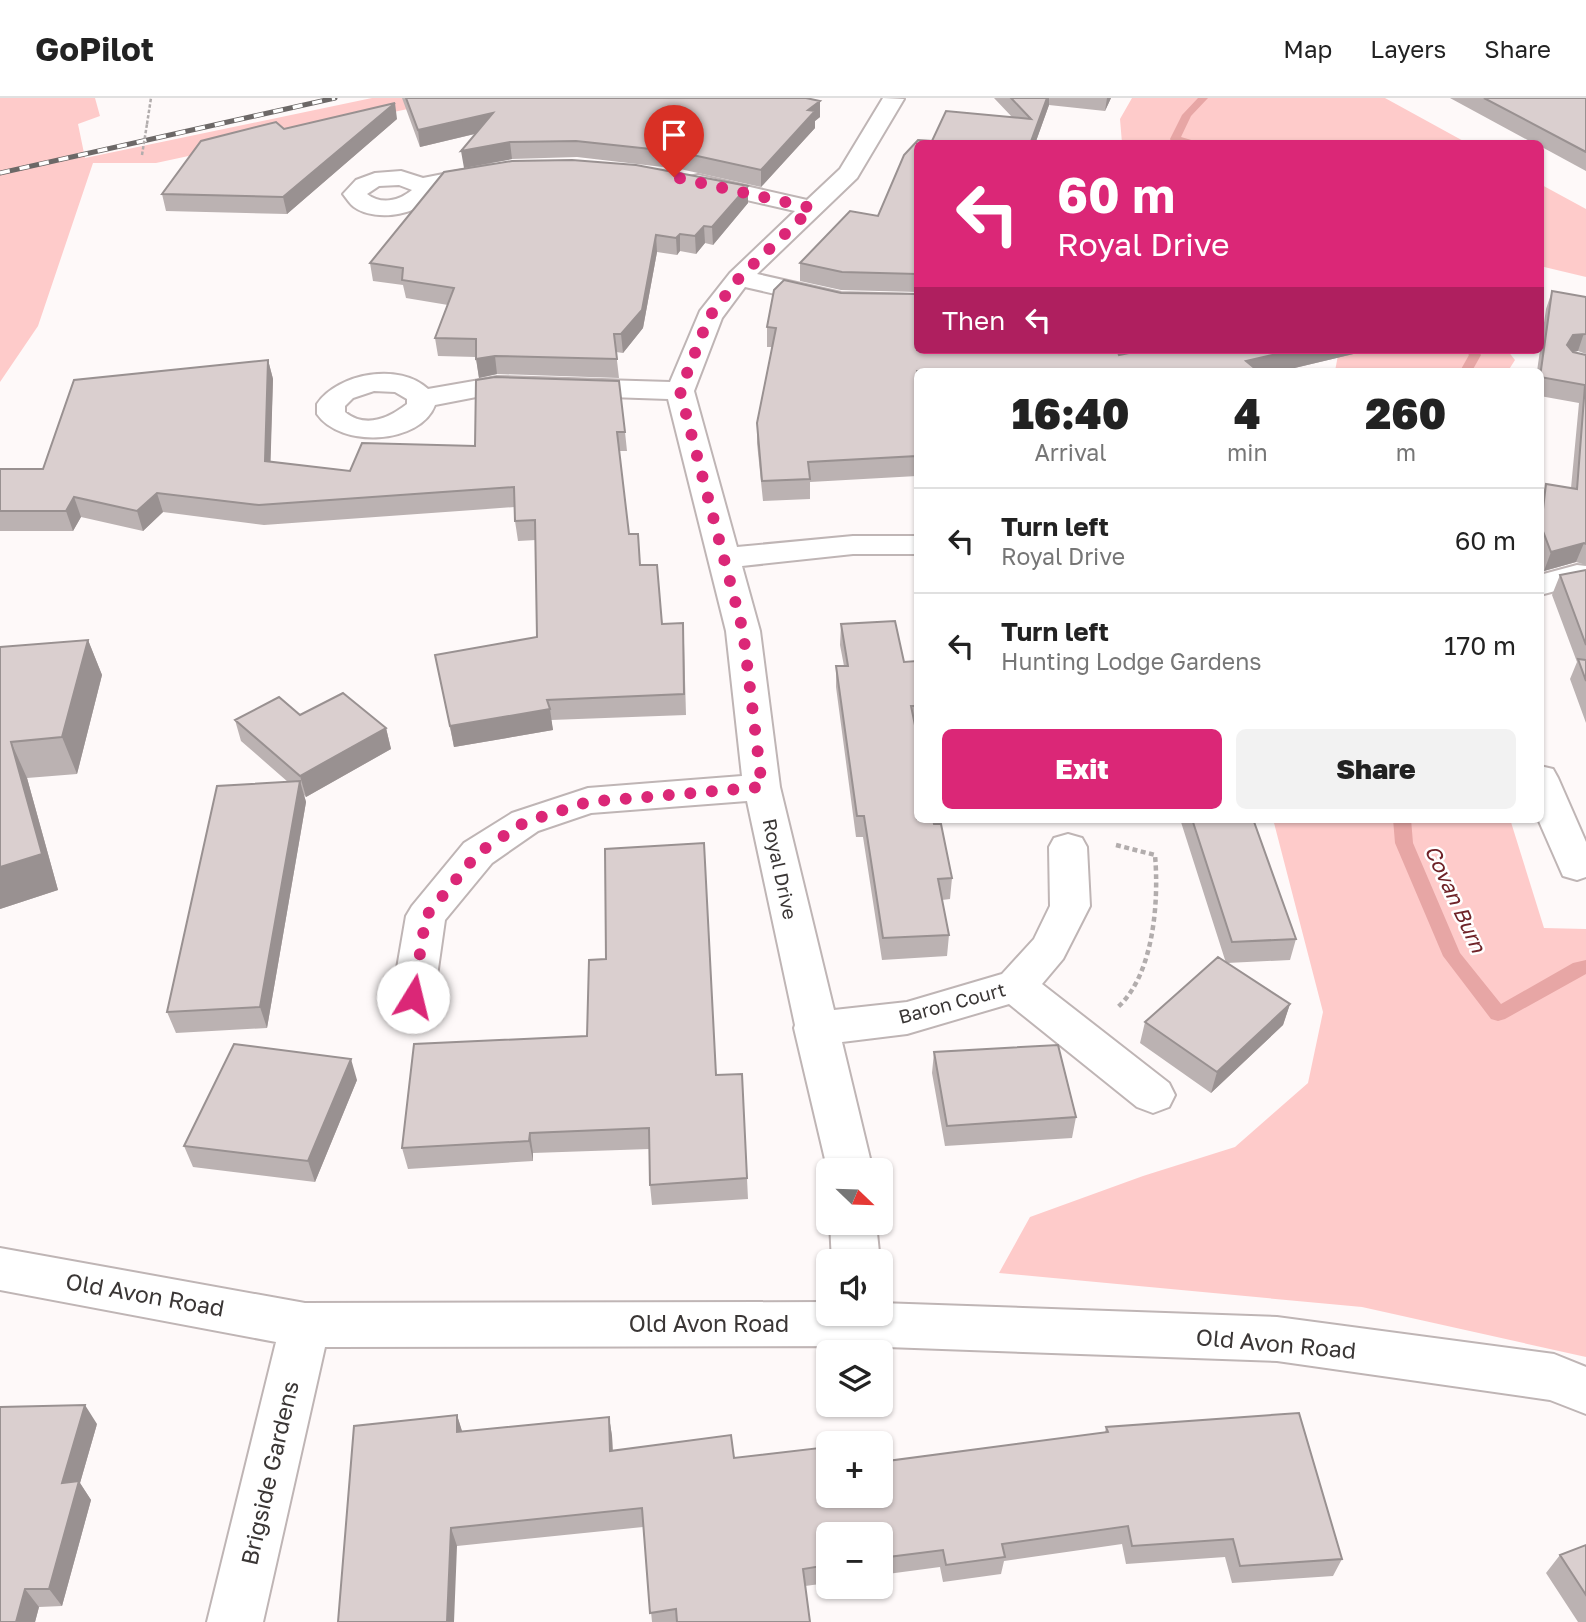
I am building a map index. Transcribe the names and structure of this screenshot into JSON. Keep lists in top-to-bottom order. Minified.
{"streets":{"street":["Royal Drive","Baron Court","Old Avon Road","Brigside Gardens"]},"crossings":[["Royal Drive","Baron Court"],["Old Avon Road","Brigside Gardens"]],"water":["Covan Burn"],"north":"bottom right","page":{"header":"GoPilot","nav":["Map","Layers","Share"],"turn":["60 m","Royal Drive"],"then":"Then","eta":["16:40","Arrival","4","min","260","m"],"list":[{"name":"Turn left","note":"Royal Drive","value":"60 m"},{"name":"Turn left","note":"Hunting Lodge Gardens","value":"170 m"}],"buttons":["Exit","Share"],"map_buttons":["+","−"]}}
